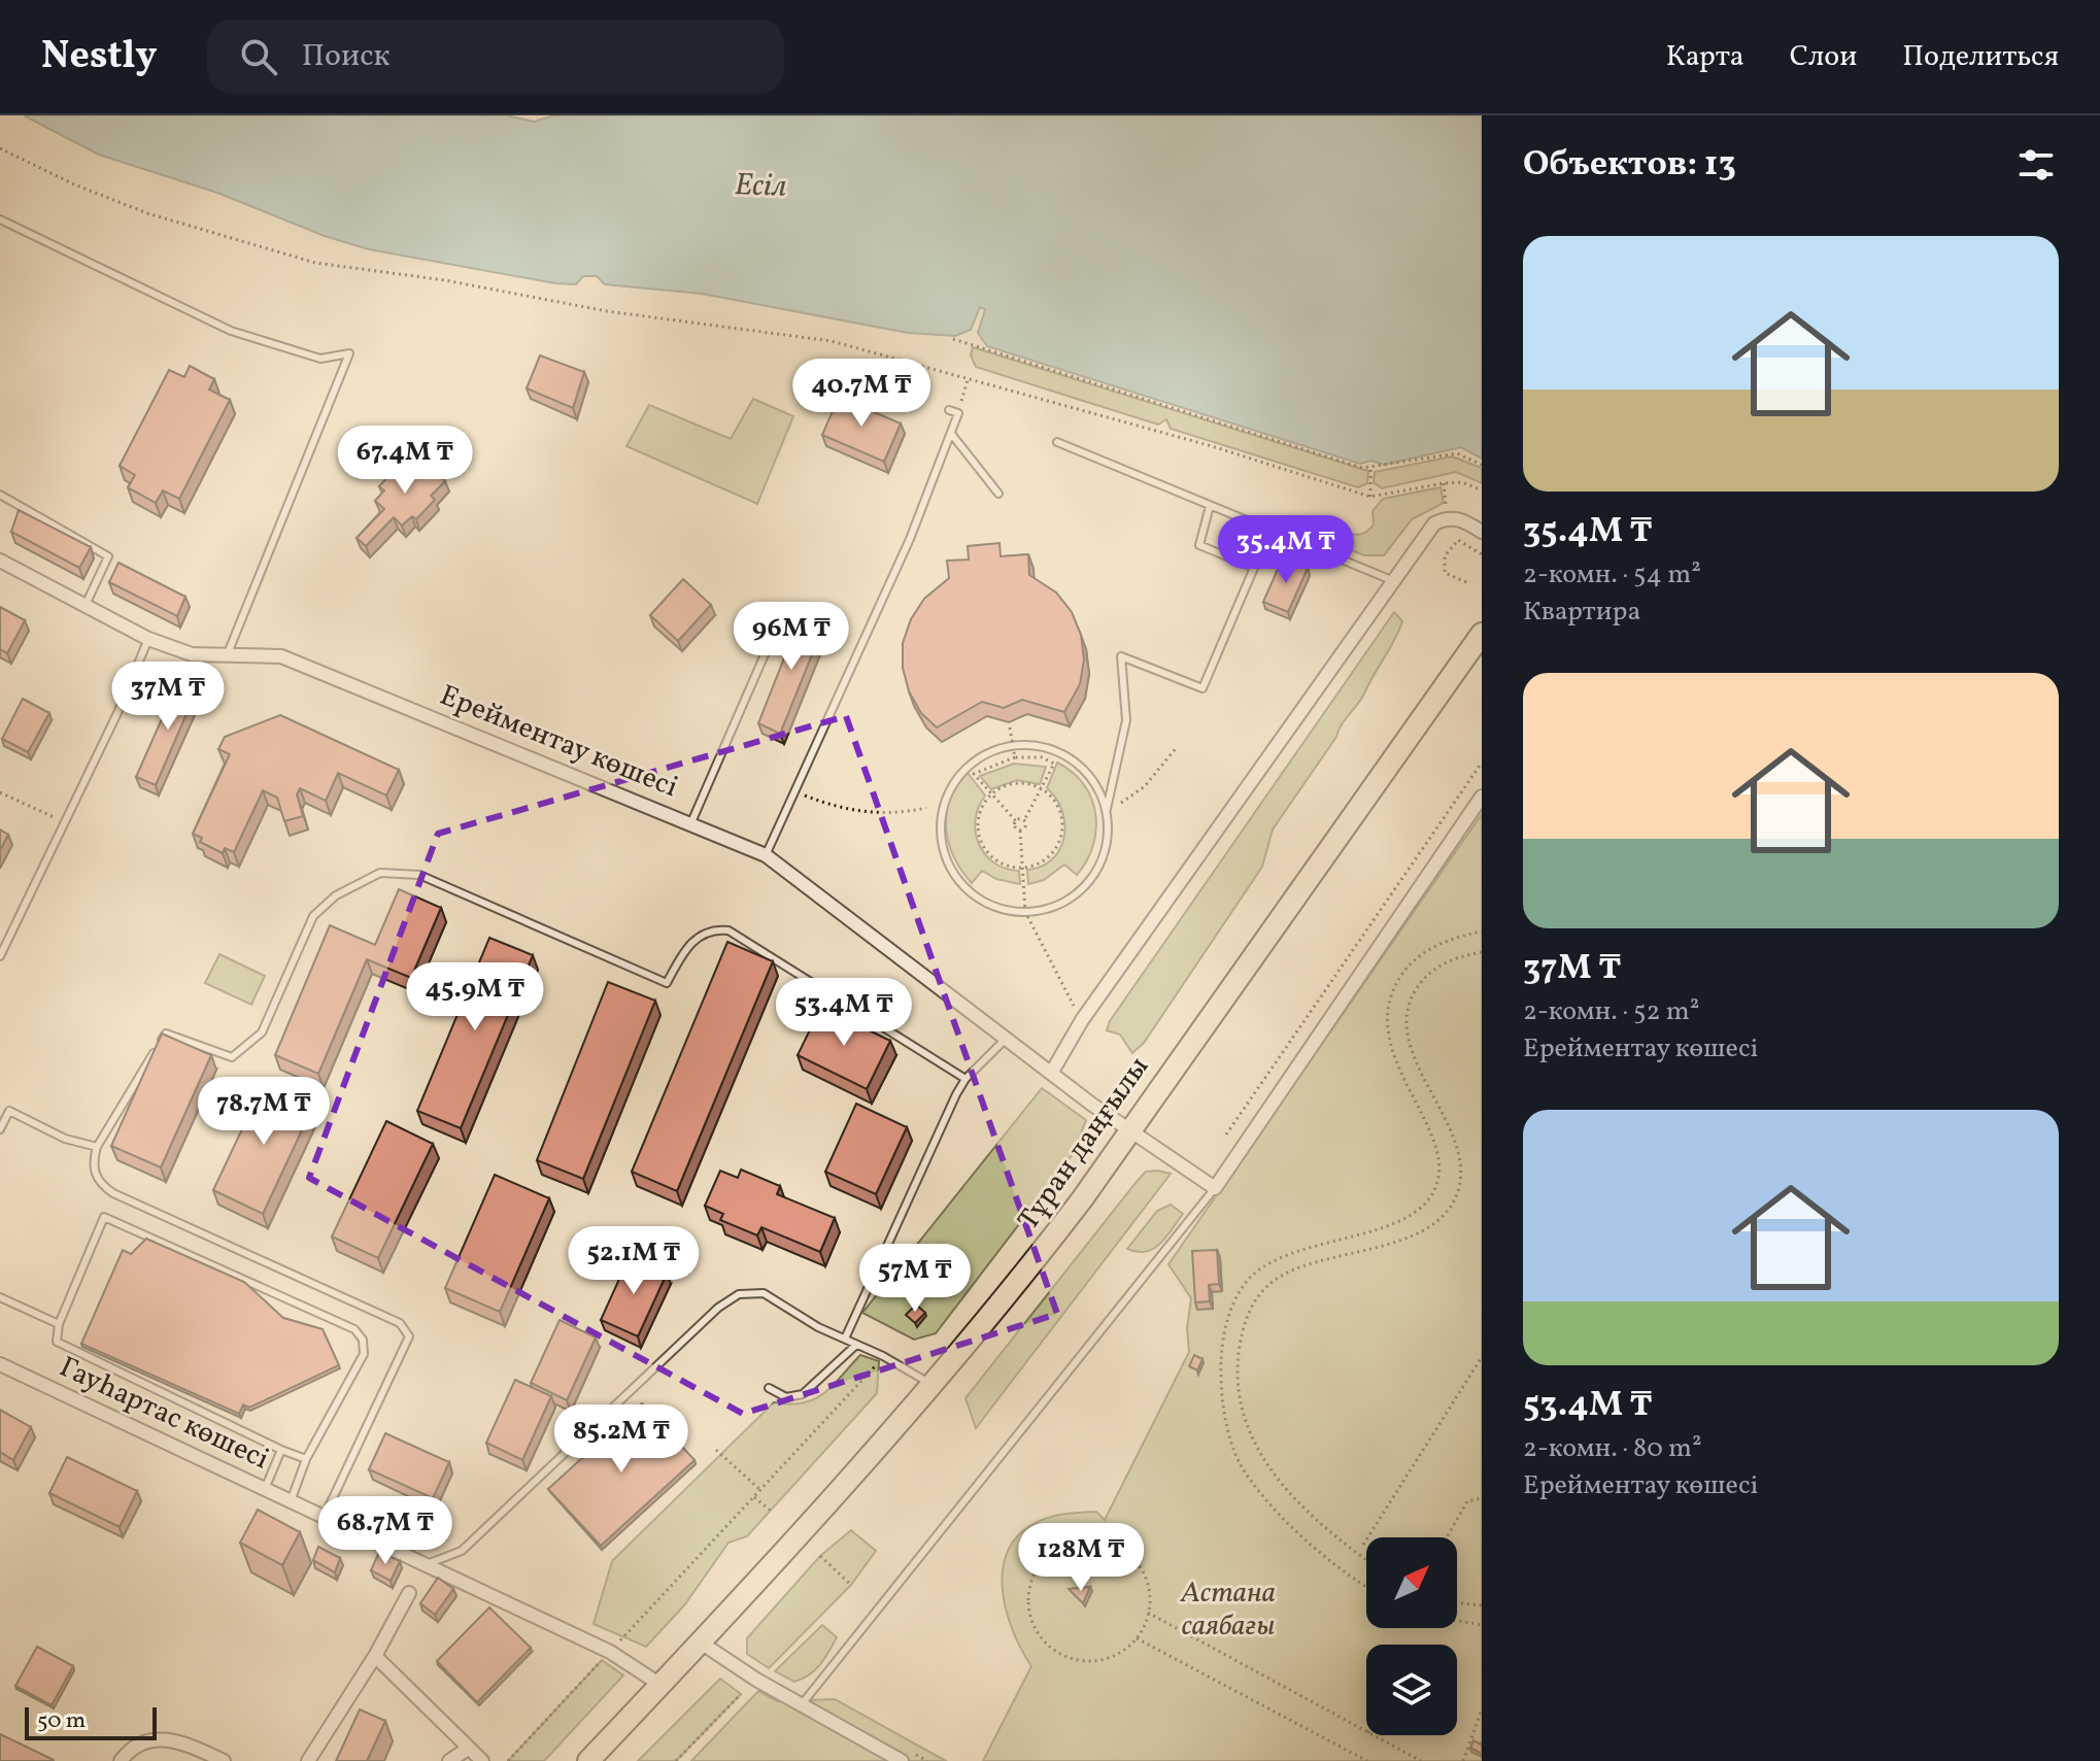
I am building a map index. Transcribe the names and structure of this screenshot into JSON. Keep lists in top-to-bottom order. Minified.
{"streets":{"main road":["Тұран даңғылы"],"street":["Ерейментау көшесі","Гауhартас көшесі"]},"crossings":[["Ерейментау көшесі","Тұран даңғылы"],["Тұран даңғылы","Гауhартас көшесі"]],"water":["Есіл"],"parks":["Астана саябағы"],"scale_bar":"50 m","north":"top right","page":{"header":"Nestly","search":"Поиск","nav":["Карта","Слои","Поделиться"],"heading":"Объектов: 13","list":[{"name":"35.4M ₸","note":"2-комн. · 54 m² · Квартира"},{"name":"37M ₸","note":"2-комн. · 52 m² · Ерейментау көшесі"},{"name":"53.4M ₸","note":"2-комн. · 80 m² · Ерейментау көшесі"}],"price":["40.7M ₸","67.4M ₸","35.4M ₸","96M ₸","37M ₸","45.9M ₸","53.4M ₸","78.7M ₸","52.1M ₸","57M ₸","85.2M ₸","68.7M ₸","128M ₸"],"scale":"50 m"}}
